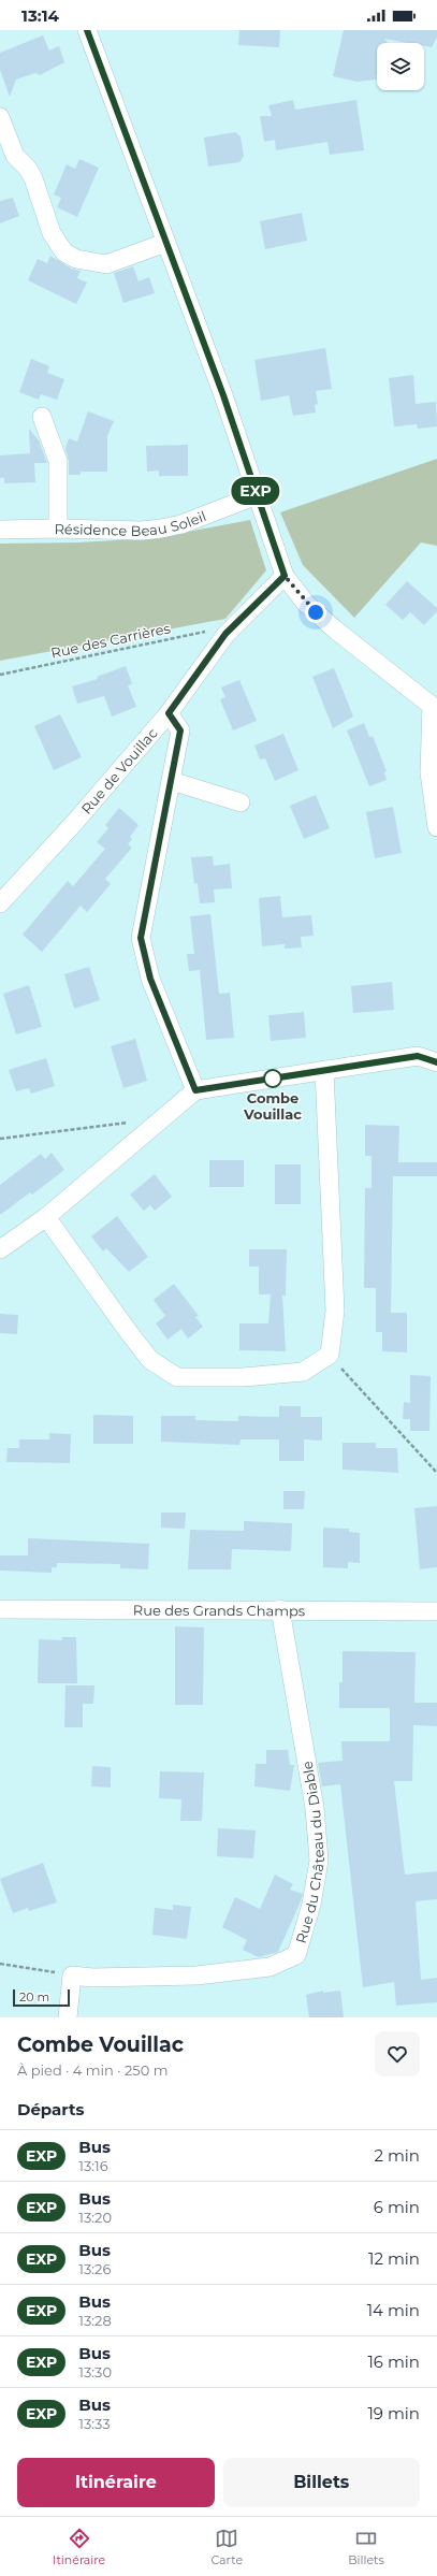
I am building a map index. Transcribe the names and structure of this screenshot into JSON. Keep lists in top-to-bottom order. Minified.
{"streets":{"street":["Résidence Beau Soleil","Rue de Vouillac","Rue des Grands Champs","Rue du Château du Diable"],"path":["Rue des Carrières"]},"crossings":[["Rue des Carrières","Rue de Vouillac"],["Rue des Grands Champs","Rue du Château du Diable"]],"places":["Combe Vouillac"],"lines":["bus line EXP"],"scale_bar":"20 m","page":{"status":"13:14","on_map":"EXP","scale":"20 m","heading":[["Combe Vouillac","À pied · 4 min · 250 m"],"Départs"],"list":[{"mark":"EXP","name":"Bus","note":"13:16","value":"2 min"},{"mark":"EXP","name":"Bus","note":"13:20","value":"6 min"},{"mark":"EXP","name":"Bus","note":"13:26","value":"12 min"},{"mark":"EXP","name":"Bus","note":"13:28","value":"14 min"},{"mark":"EXP","name":"Bus","note":"13:30","value":"16 min"},{"mark":"EXP","name":"Bus","note":"13:33","value":"19 min"}],"buttons":["Itinéraire","Billets"],"tabs":["Itinéraire","Carte","Billets"]}}
